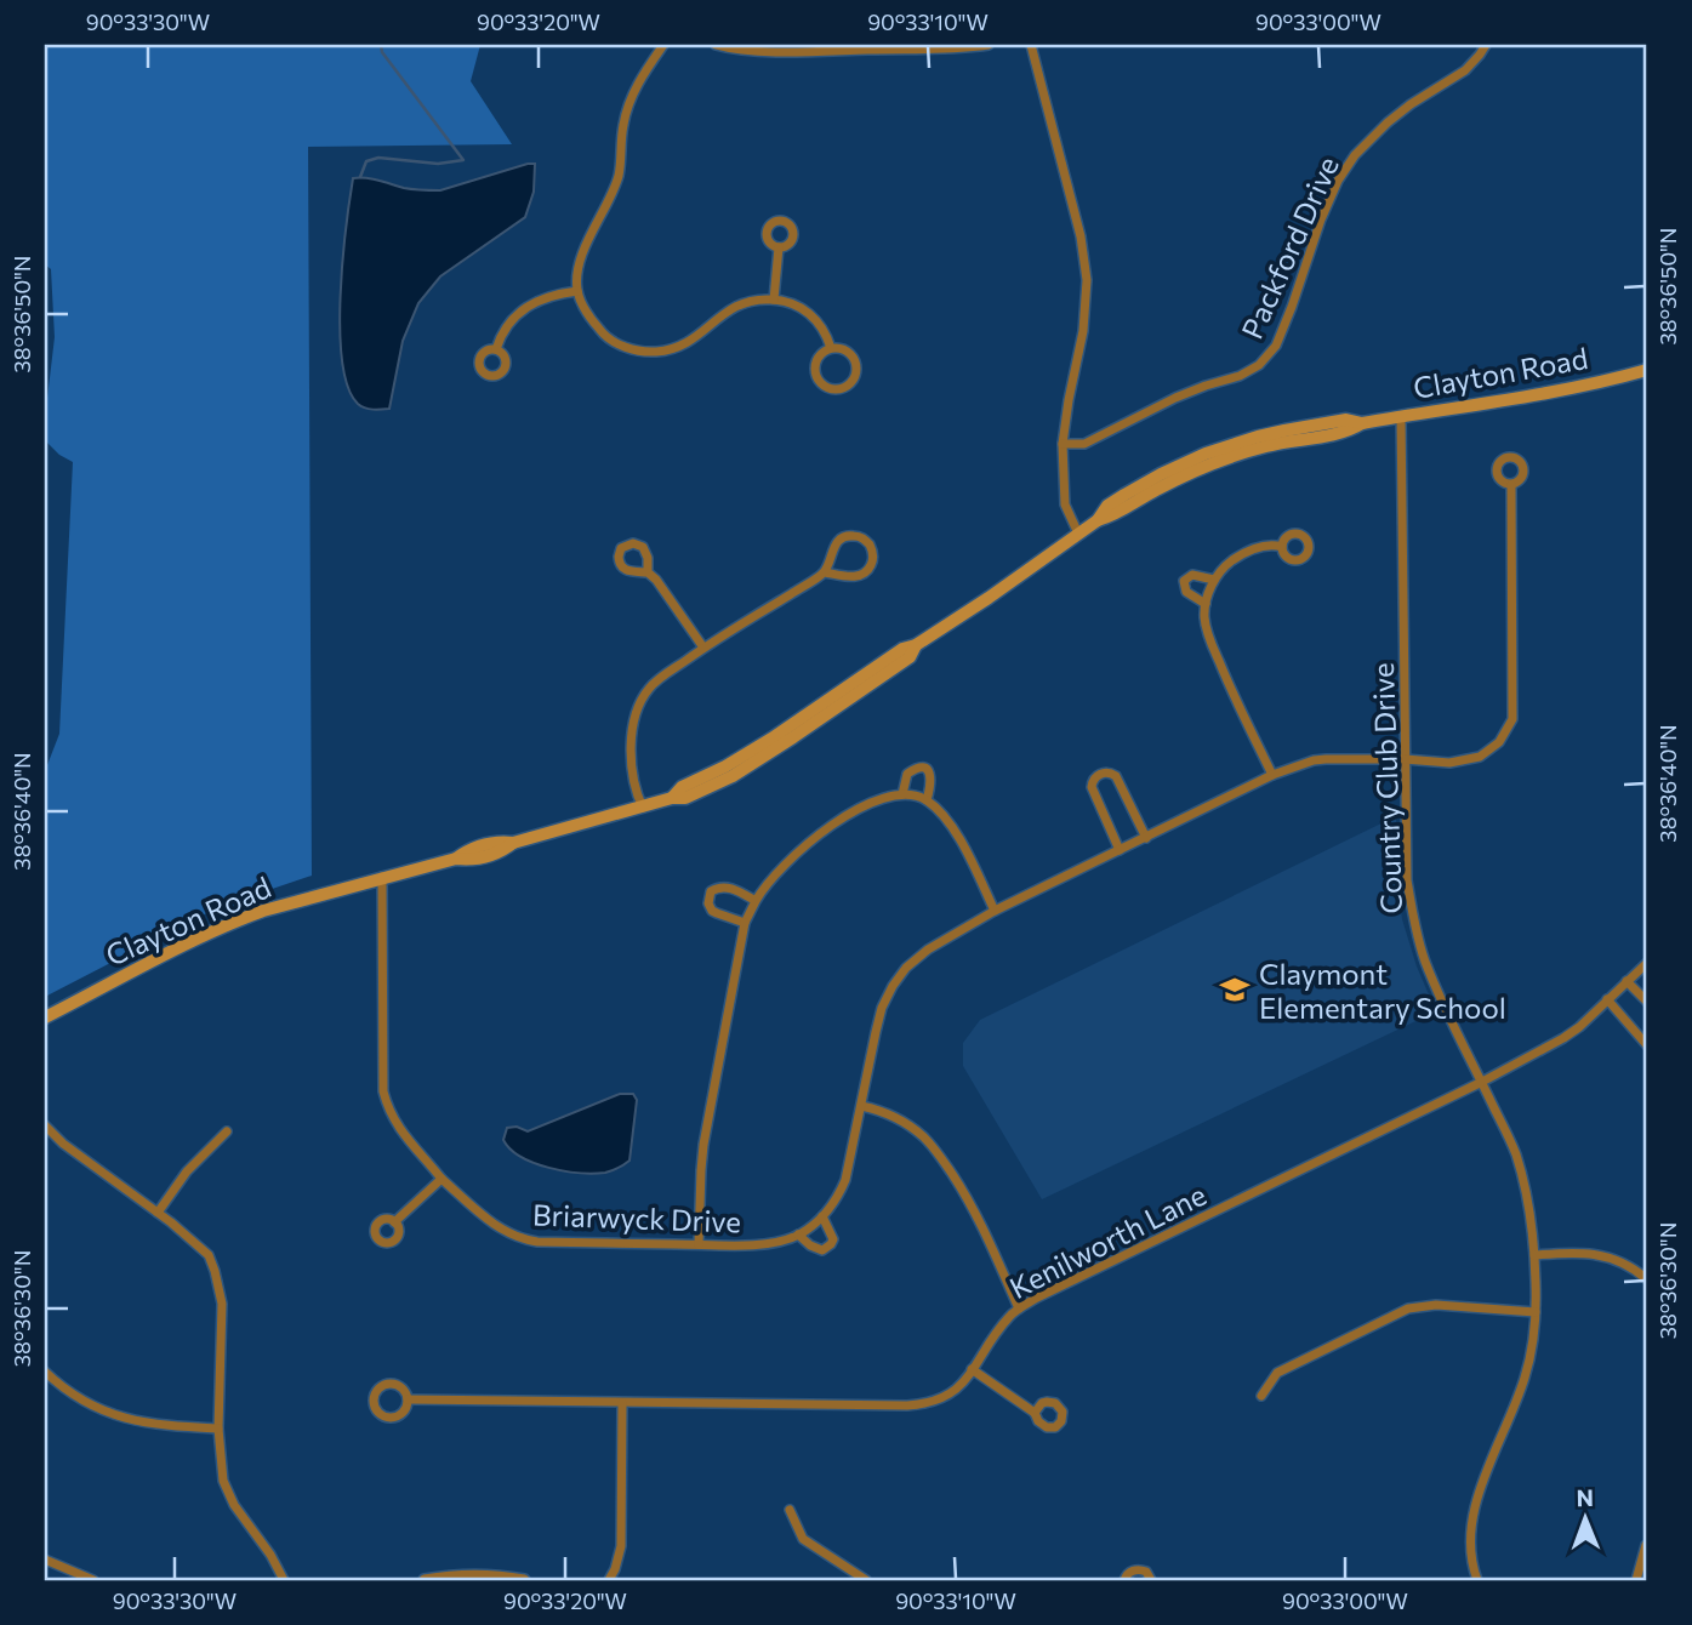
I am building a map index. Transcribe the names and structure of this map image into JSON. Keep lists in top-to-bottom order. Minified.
{"streets":{"main road":["Clayton Road"],"street":["Packford Drive","Country Club Drive","Briarwyck Drive","Kenilworth Lane"]},"crossings":[["Clayton Road","Country Club Drive"],["Clayton Road","Briarwyck Drive"],["Country Club Drive","Briarwyck Drive"],["Country Club Drive","Kenilworth Lane"]],"places":{"school or university":["Claymont Elementary School"]},"north":"top","coordinates":["90°33'30\"W","90°33'20\"W","90°33'10\"W","90°33'00\"W","38°36'50\"N","38°36'40\"N","38°36'30\"N"]}
